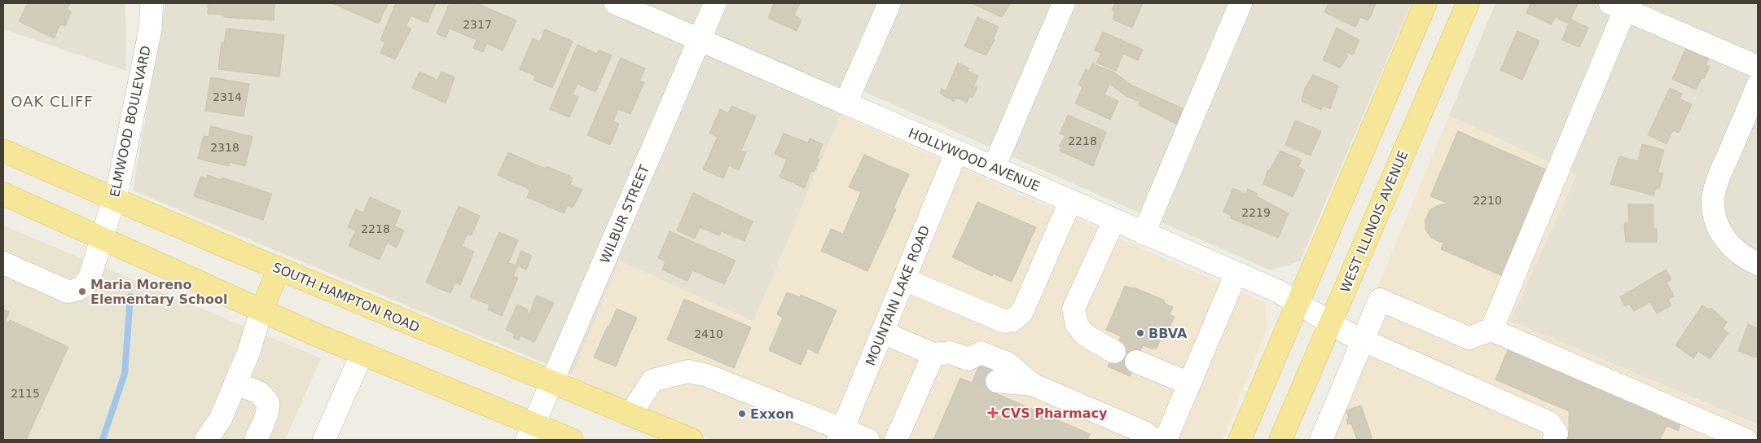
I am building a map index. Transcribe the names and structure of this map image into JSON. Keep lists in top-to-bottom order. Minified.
{"streets":{"main road":["WEST ILLINOIS AVENUE","SOUTH HAMPTON ROAD"],"street":["ELMWOOD BOULEVARD","HOLLYWOOD AVENUE","WILBUR STREET","MOUNTAIN LAKE ROAD"]},"crossings":[["ELMWOOD BOULEVARD","SOUTH HAMPTON ROAD"],["HOLLYWOOD AVENUE","WILBUR STREET"],["HOLLYWOOD AVENUE","WEST ILLINOIS AVENUE"],["HOLLYWOOD AVENUE","MOUNTAIN LAKE ROAD"],["WILBUR STREET","SOUTH HAMPTON ROAD"]],"districts":["OAK CLIFF"],"places":{"other":["Maria Moreno Elementary School","BBVA","Exxon"],"health":["CVS Pharmacy"]},"house_numbers":["2317","2314","2218","2318","2210","2219","2218","2410","2115"]}
